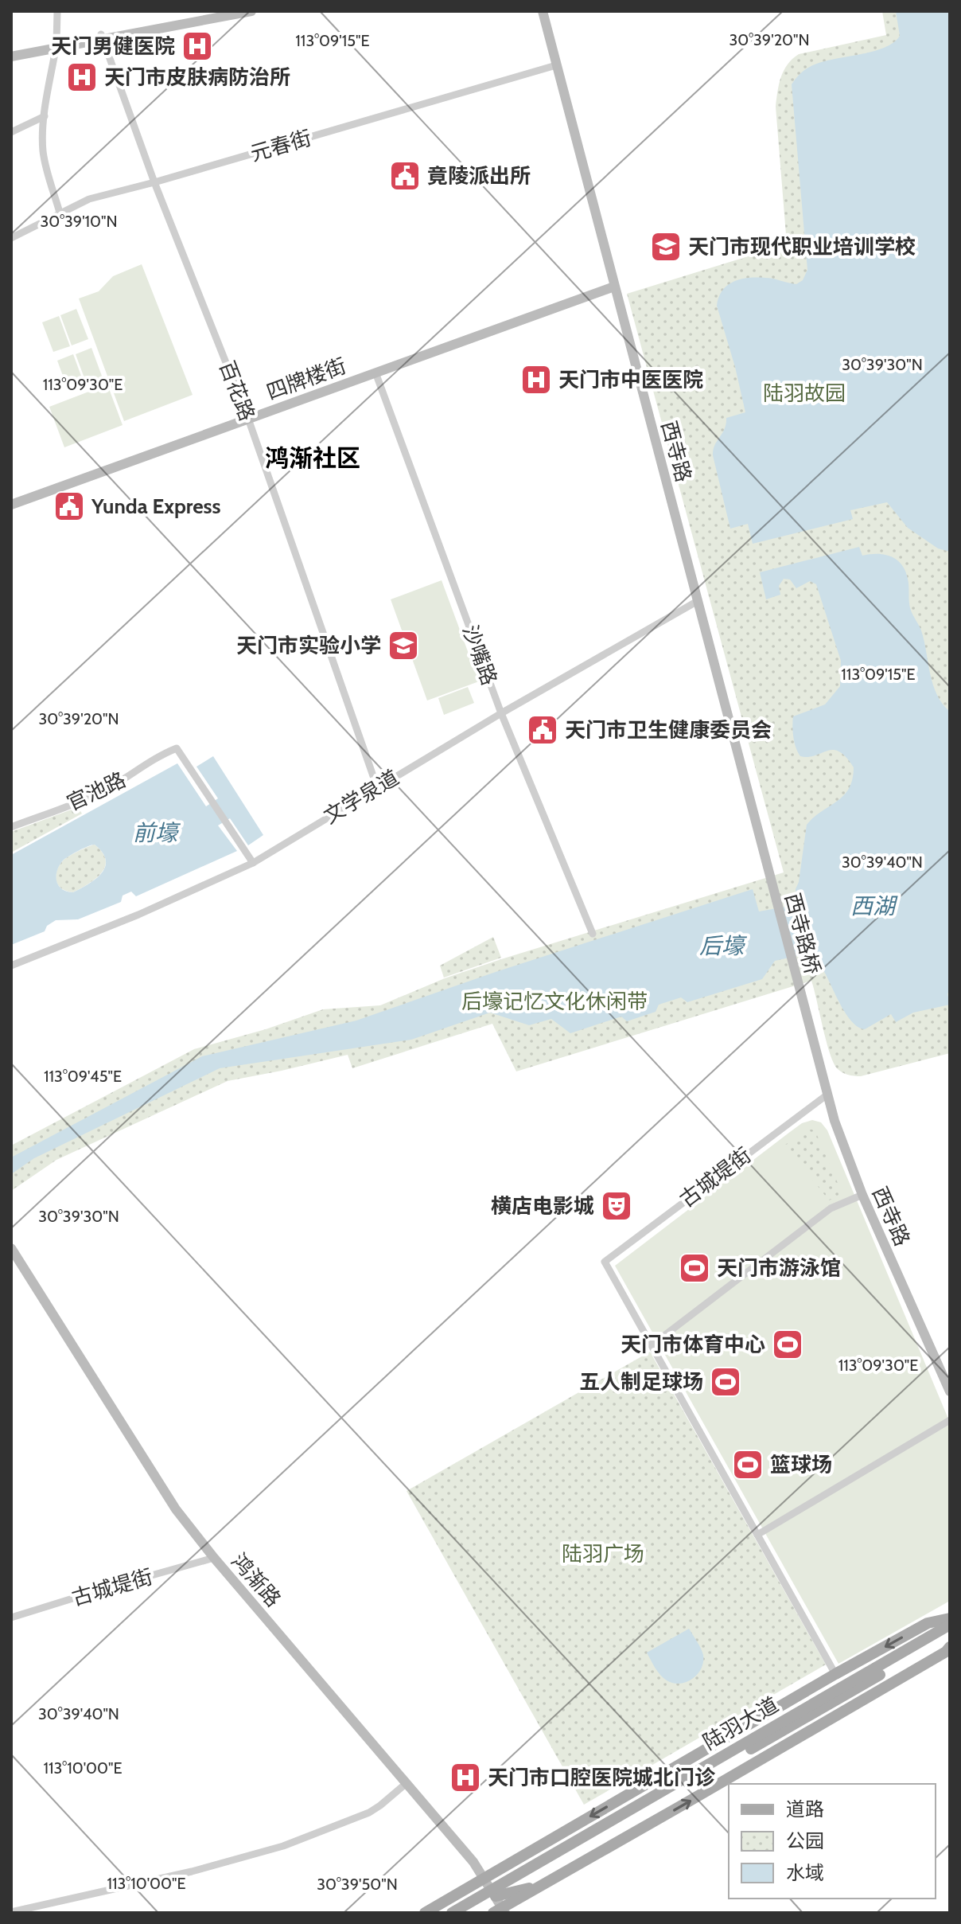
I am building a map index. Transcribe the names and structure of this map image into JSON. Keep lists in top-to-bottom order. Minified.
{"streets":{"main road":["陆羽大道"],"street":["元春街","四牌楼街","百花路","西寺路","沙嘴路","官池路","文学泉道","西寺路桥","古城堤街","鸿渐路"]},"crossings":[["元春街","百花路"],["元春街","西寺路"],["四牌楼街","百花路"],["四牌楼街","西寺路"],["四牌楼街","沙嘴路"],["百花路","文学泉道"],["西寺路","文学泉道"],["西寺路","西寺路桥"],["西寺路","古城堤街"],["沙嘴路","文学泉道"],["官池路","文学泉道"],["古城堤街","鸿渐路"],["鸿渐路","陆羽大道"]],"districts":["鸿渐社区"],"water":["前壕","西湖","后壕"],"parks":["陆羽故园","后壕记忆文化休闲带","陆羽广场"],"places":{"hospital":["天门男健医院","天门市皮肤病防治所","天门市中医医院","天门市口腔医院城北门诊"],"public building":["竟陵派出所","Yunda Express","天门市卫生健康委员会"],"school or university":["天门市现代职业培训学校","天门市实验小学"],"theatre":["横店电影城"],"sports":["天门市游泳馆","天门市体育中心","五人制足球场","篮球场"]},"legend":["道路","公园","水域"],"coordinates":["30°39'20\"N","113°09'15\"E","30°39'10\"N","30°39'30\"N","113°09'30\"E","30°39'40\"N","113°09'45\"E","113°10'00\"E","30°39'50\"N"]}
